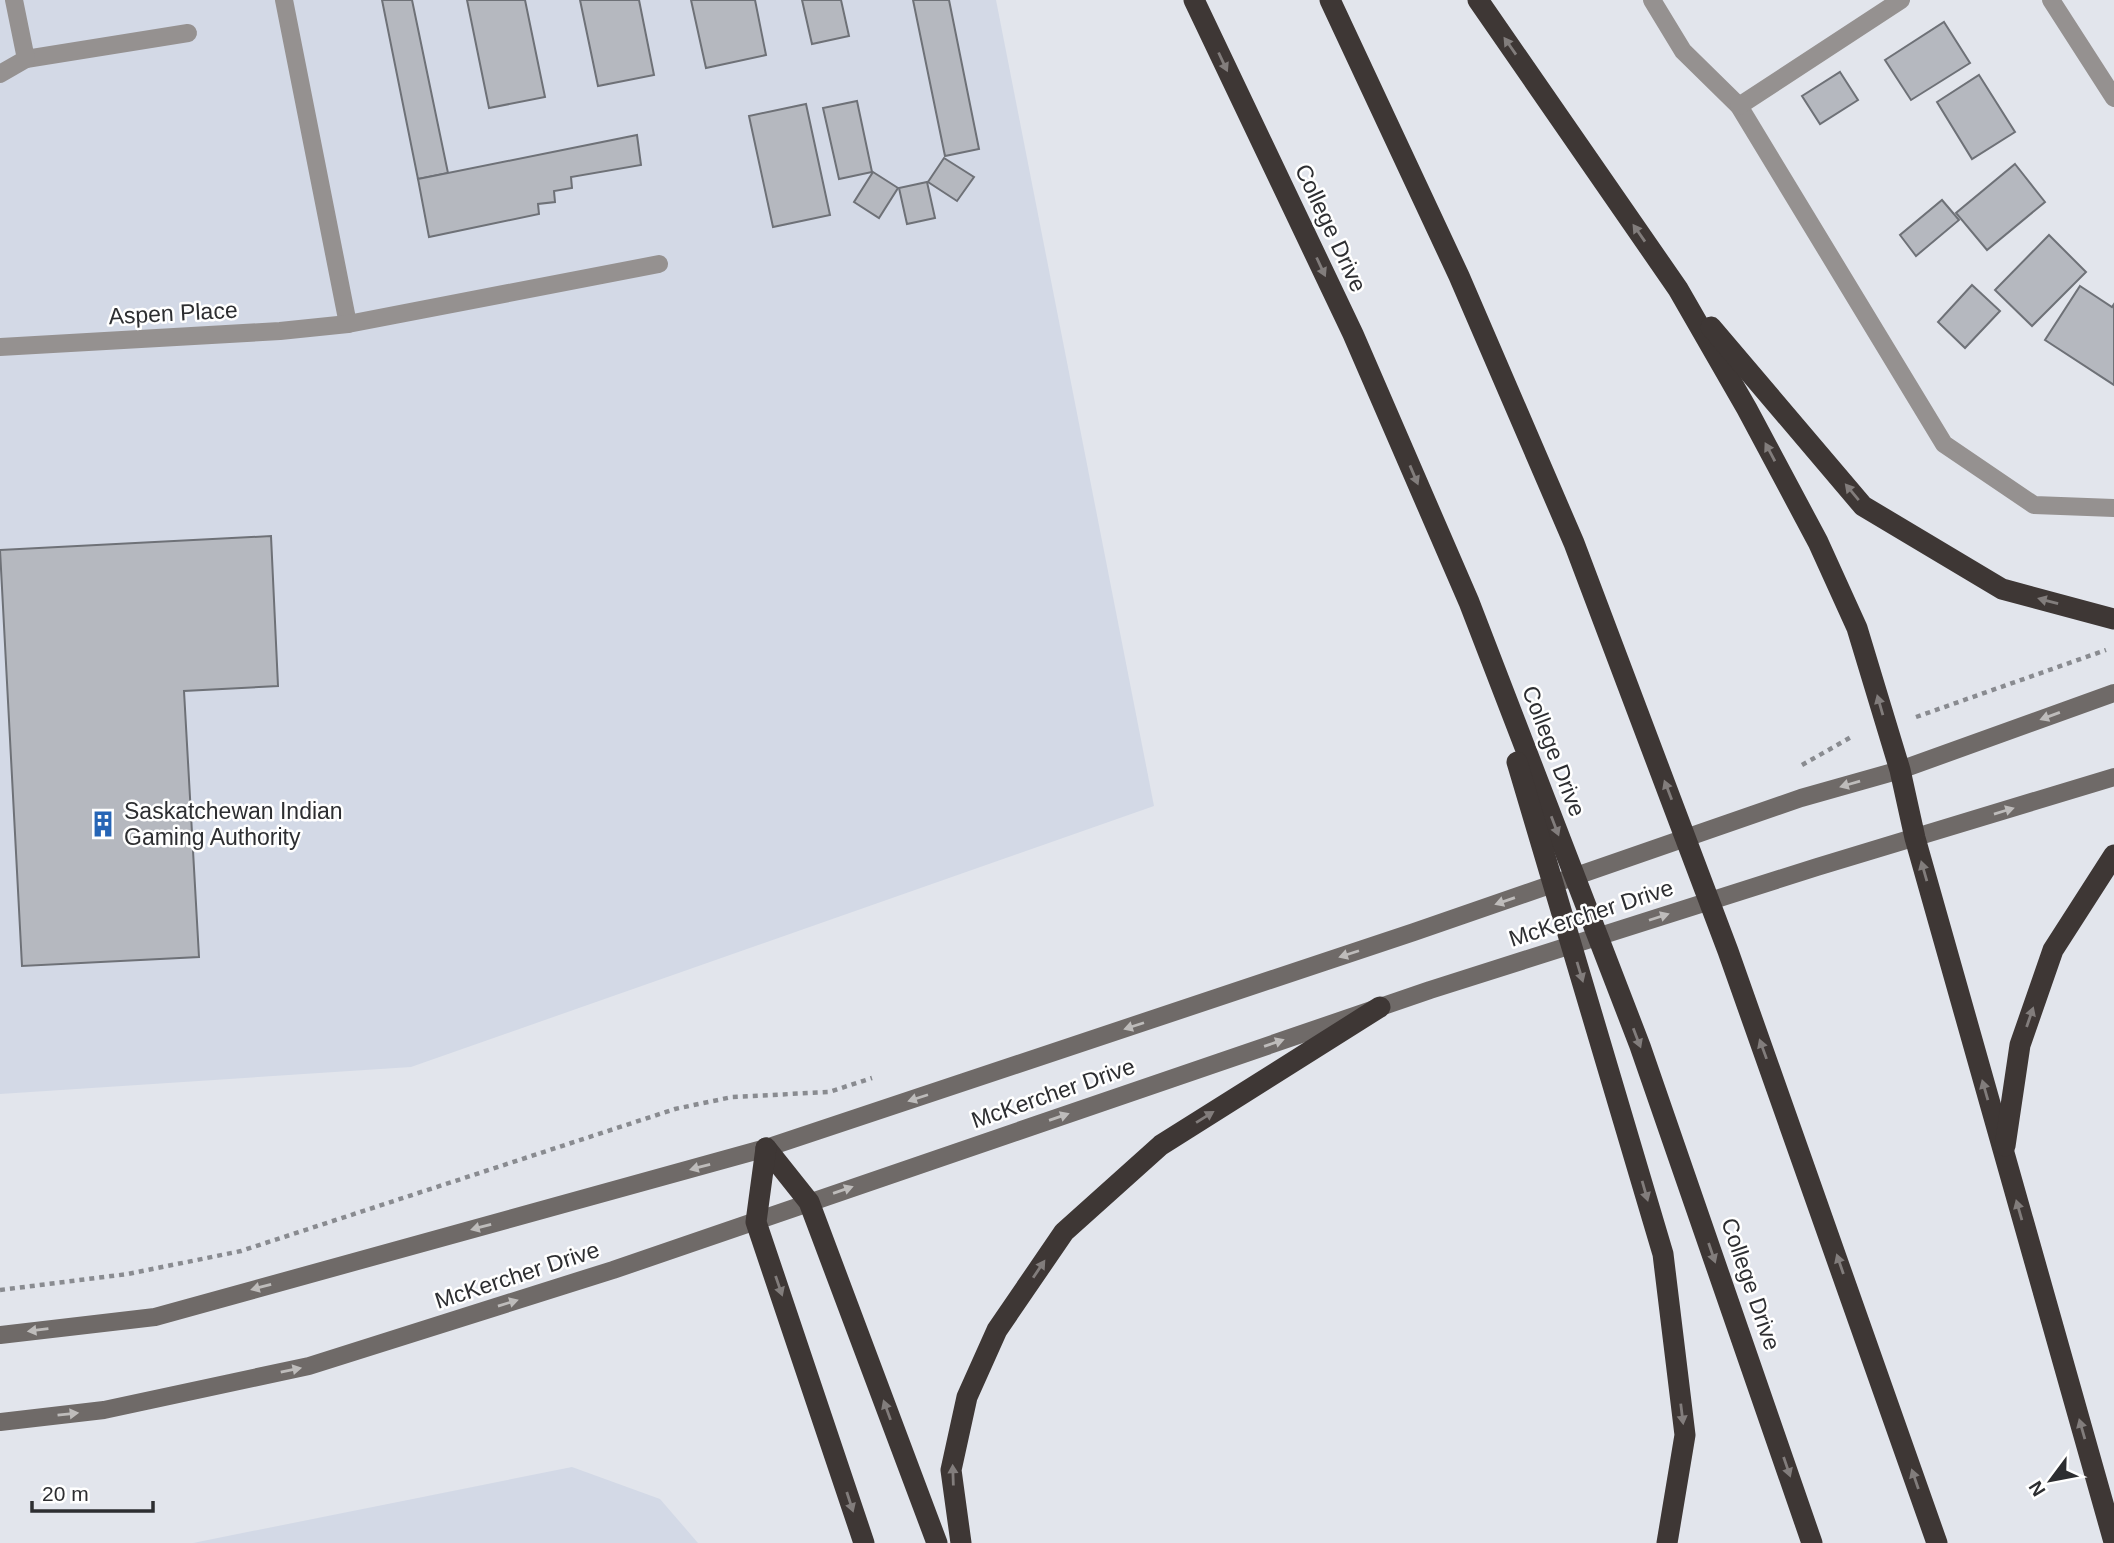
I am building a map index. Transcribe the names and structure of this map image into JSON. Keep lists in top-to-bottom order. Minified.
{"streets":{"highway":["College Drive"],"main road":["McKercher Drive"],"street":["Aspen Place"]},"places":{"building":["Saskatchewan Indian Gaming Authority"]},"scale_bar":"20 m","north":"bottom left"}
